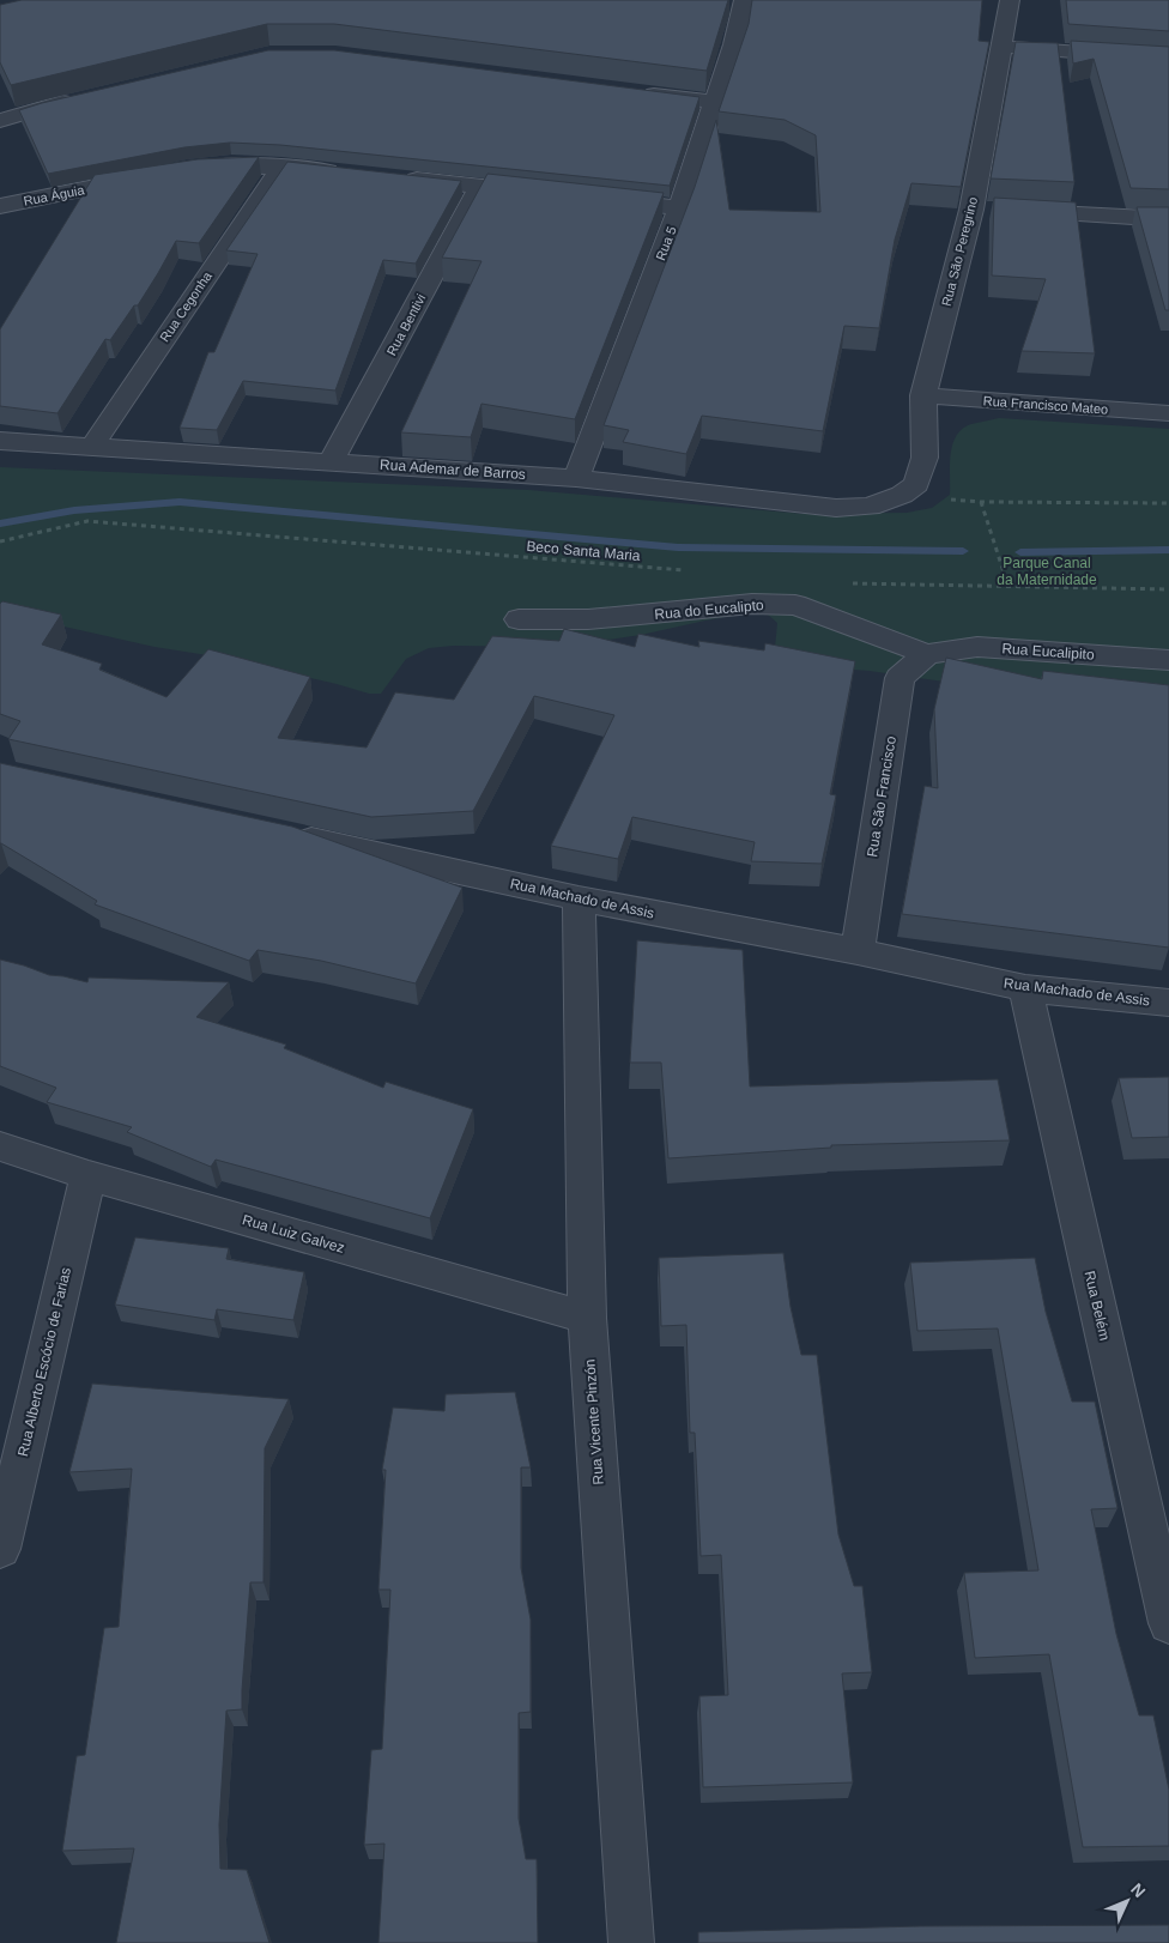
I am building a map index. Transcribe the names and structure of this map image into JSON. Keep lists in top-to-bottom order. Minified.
{"streets":{"street":["Rua Águia","Rua 5","Rua São Peregrino","Rua Cegonha","Rua Bentivi","Rua Francisco Mateo","Rua Ademar de Barros","Rua do Eucalipto","Rua Eucalipito","Rua São Francisco","Rua Machado de Assis","Rua Luiz Galvez","Rua Belém","Rua Alberto Escócio de Farias","Rua Vicente Pinzón"],"path":["Beco Santa Maria"]},"crossings":[["Rua 5","Rua Ademar de Barros"],["Rua São Peregrino","Rua Francisco Mateo"],["Rua São Peregrino","Rua Ademar de Barros"],["Rua Cegonha","Rua Ademar de Barros"],["Rua Bentivi","Rua Ademar de Barros"],["Rua do Eucalipto","Rua Eucalipito"],["Rua do Eucalipto","Rua São Francisco"],["Rua Eucalipito","Rua São Francisco"],["Rua São Francisco","Rua Machado de Assis"],["Rua Machado de Assis","Rua Belém"],["Rua Machado de Assis","Rua Vicente Pinzón"],["Rua Luiz Galvez","Rua Alberto Escócio de Farias"],["Rua Luiz Galvez","Rua Vicente Pinzón"]],"parks":["Parque Canal da Maternidade"],"north":"top right"}
